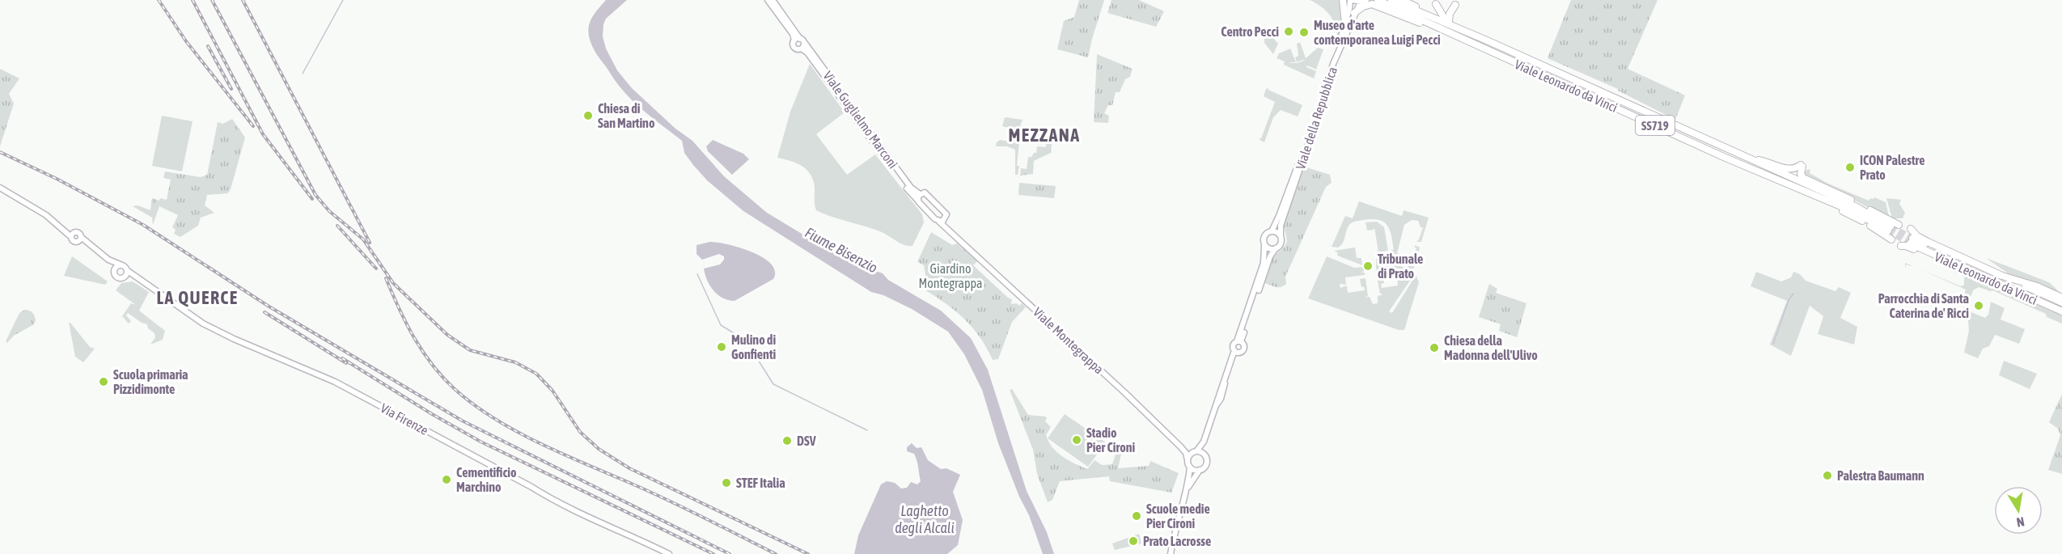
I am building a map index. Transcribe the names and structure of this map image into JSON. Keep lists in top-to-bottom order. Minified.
{"streets":{"highway":["Viale Leonardo da Vinci","SS719"],"main road":["Viale della Repubblica","Viale Guglielmo Marconi","Viale Montegrappa","Via Firenze"]},"crossings":[["Viale Leonardo da Vinci","Viale della Repubblica"],["Viale Guglielmo Marconi","Viale Montegrappa"]],"districts":["MEZZANA","LA QUERCE"],"water":["Fiume Bisenzio","Laghetto degli Alcali"],"parks":["Giardino Montegrappa"],"places":["Centro Pecci","Museo d'arte contemporanea Luigi Pecci","Chiesa di San Martino","ICON Palestre Prato","Tribunale di Prato","Parrocchia di Santa Caterina de' Ricci","Mulino di Gonfienti","Chiesa della Madonna dell'Ulivo","Scuola primaria Pizzidimonte","Stadio Pier Cironi","DSV","Palestra Baumann","Cementificio Marchino","STEF Italia","Scuole medie Pier Cironi","Prato Lacrosse"],"north":"bottom"}
